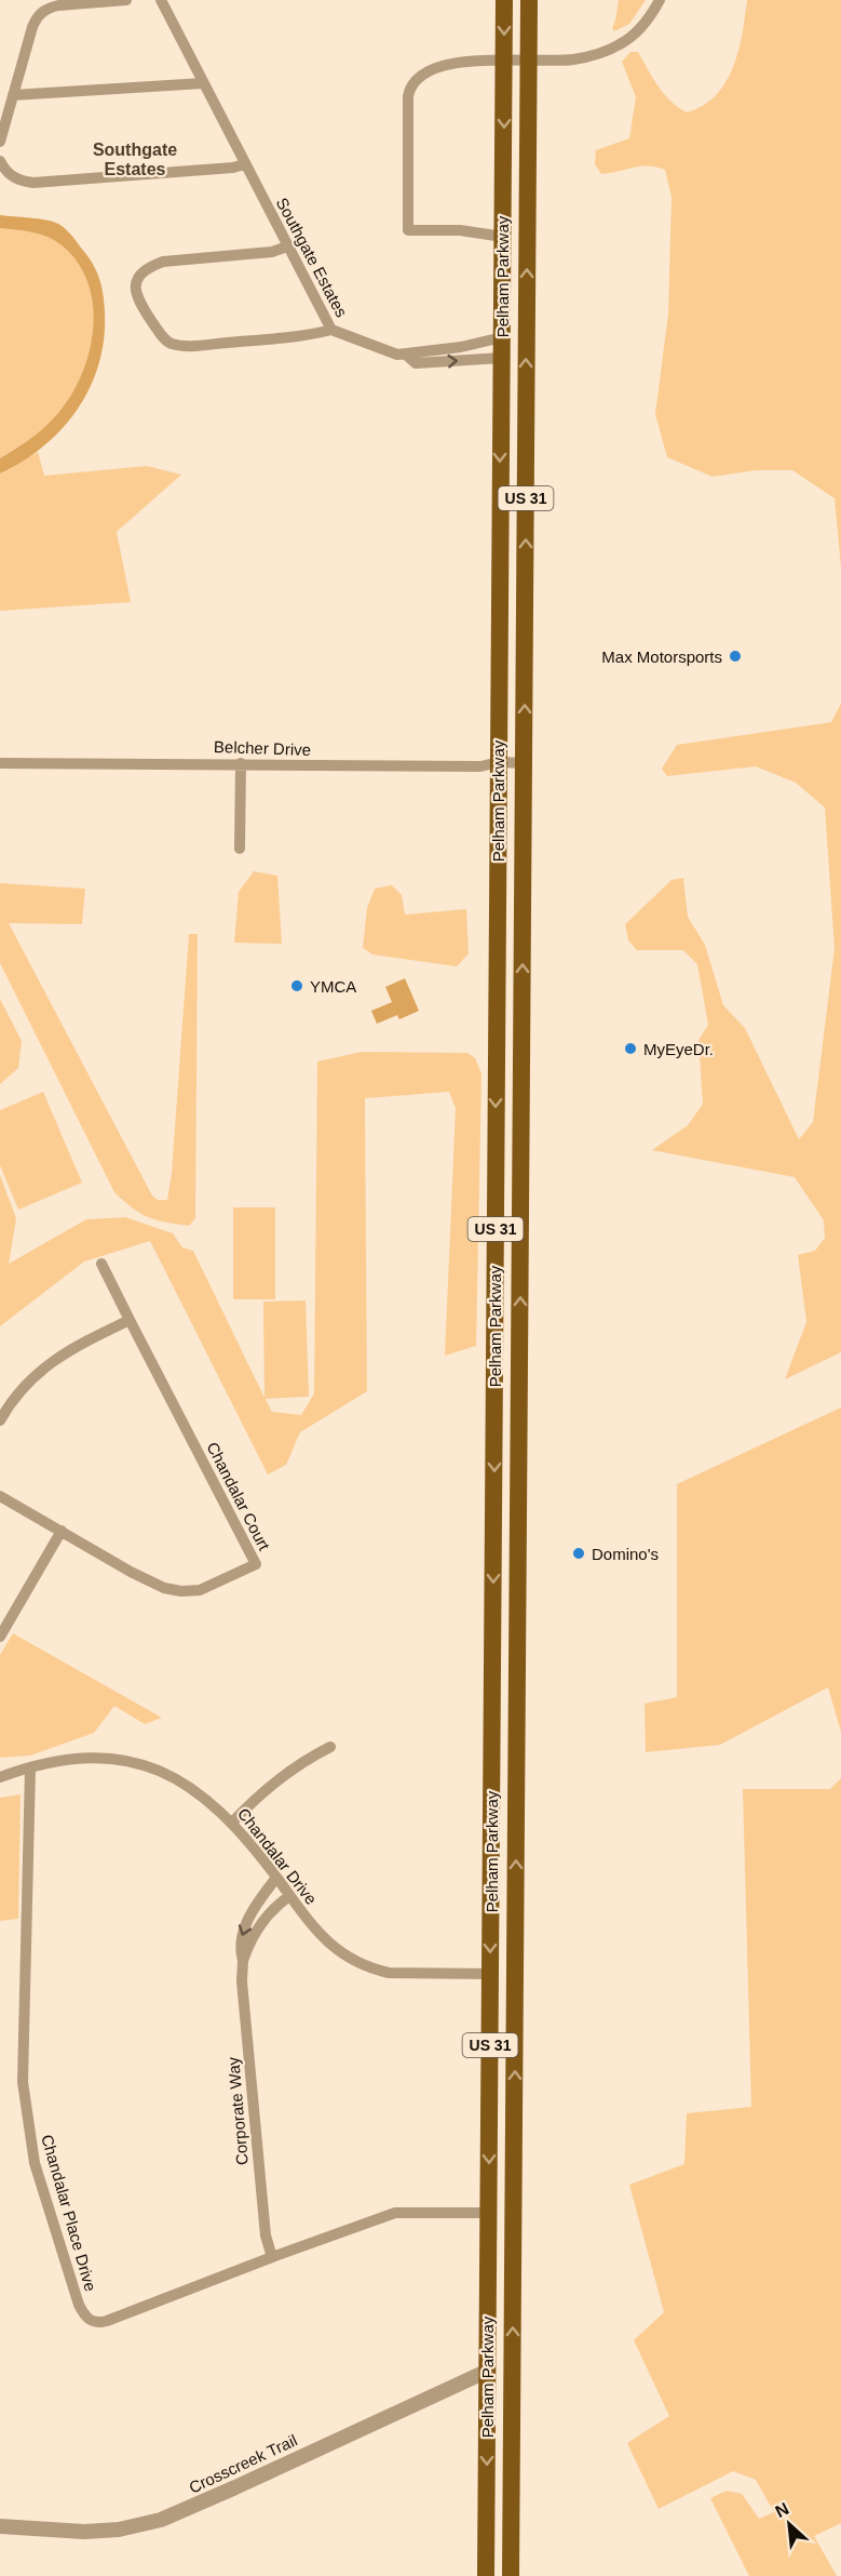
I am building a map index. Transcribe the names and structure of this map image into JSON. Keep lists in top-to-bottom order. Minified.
{"streets":{"main road":["Pelham Parkway","US 31"],"street":["Southgate Estates","Belcher Drive","Chandalar Court","Chandalar Drive","Corporate Way","Chandalar Place Drive","Crosscreek Trail"]},"crossings":[["Southgate Estates","Pelham Parkway"],["Pelham Parkway","Belcher Drive"],["Pelham Parkway","Chandalar Drive"],["Pelham Parkway","Chandalar Place Drive"],["Pelham Parkway","Crosscreek Trail"],["Chandalar Drive","Corporate Way"],["Chandalar Drive","Chandalar Place Drive"],["Corporate Way","Chandalar Place Drive"]],"districts":["Southgate Estates"],"places":["Max Motorsports","YMCA","MyEyeDr.","Domino's"],"north":"top left"}
